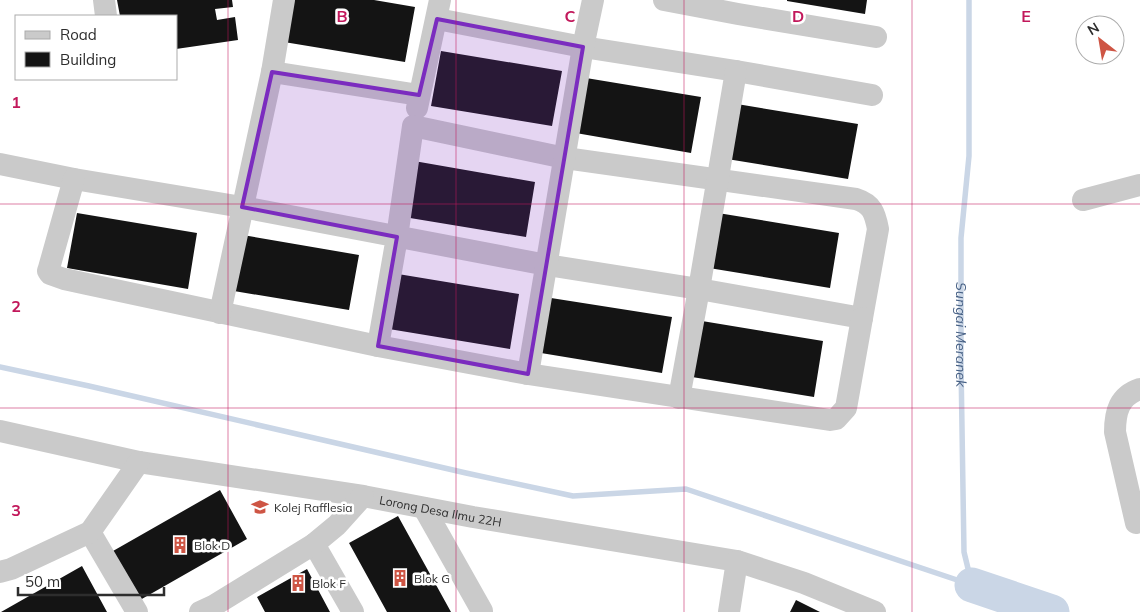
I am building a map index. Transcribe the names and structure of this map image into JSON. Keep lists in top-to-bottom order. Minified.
{"streets":{"street":["Lorong Desa Ilmu 22H"]},"water":["Sungai Meranek"],"places":{"school or university":["Kolej Rafflesia"],"building":["Blok D","Blok G","Blok F"]},"legend":["Road","Building"],"scale_bar":"50 m","north":"top left","grid":{"columns":["B","C","D","E"],"rows":["1","2","3"]}}
